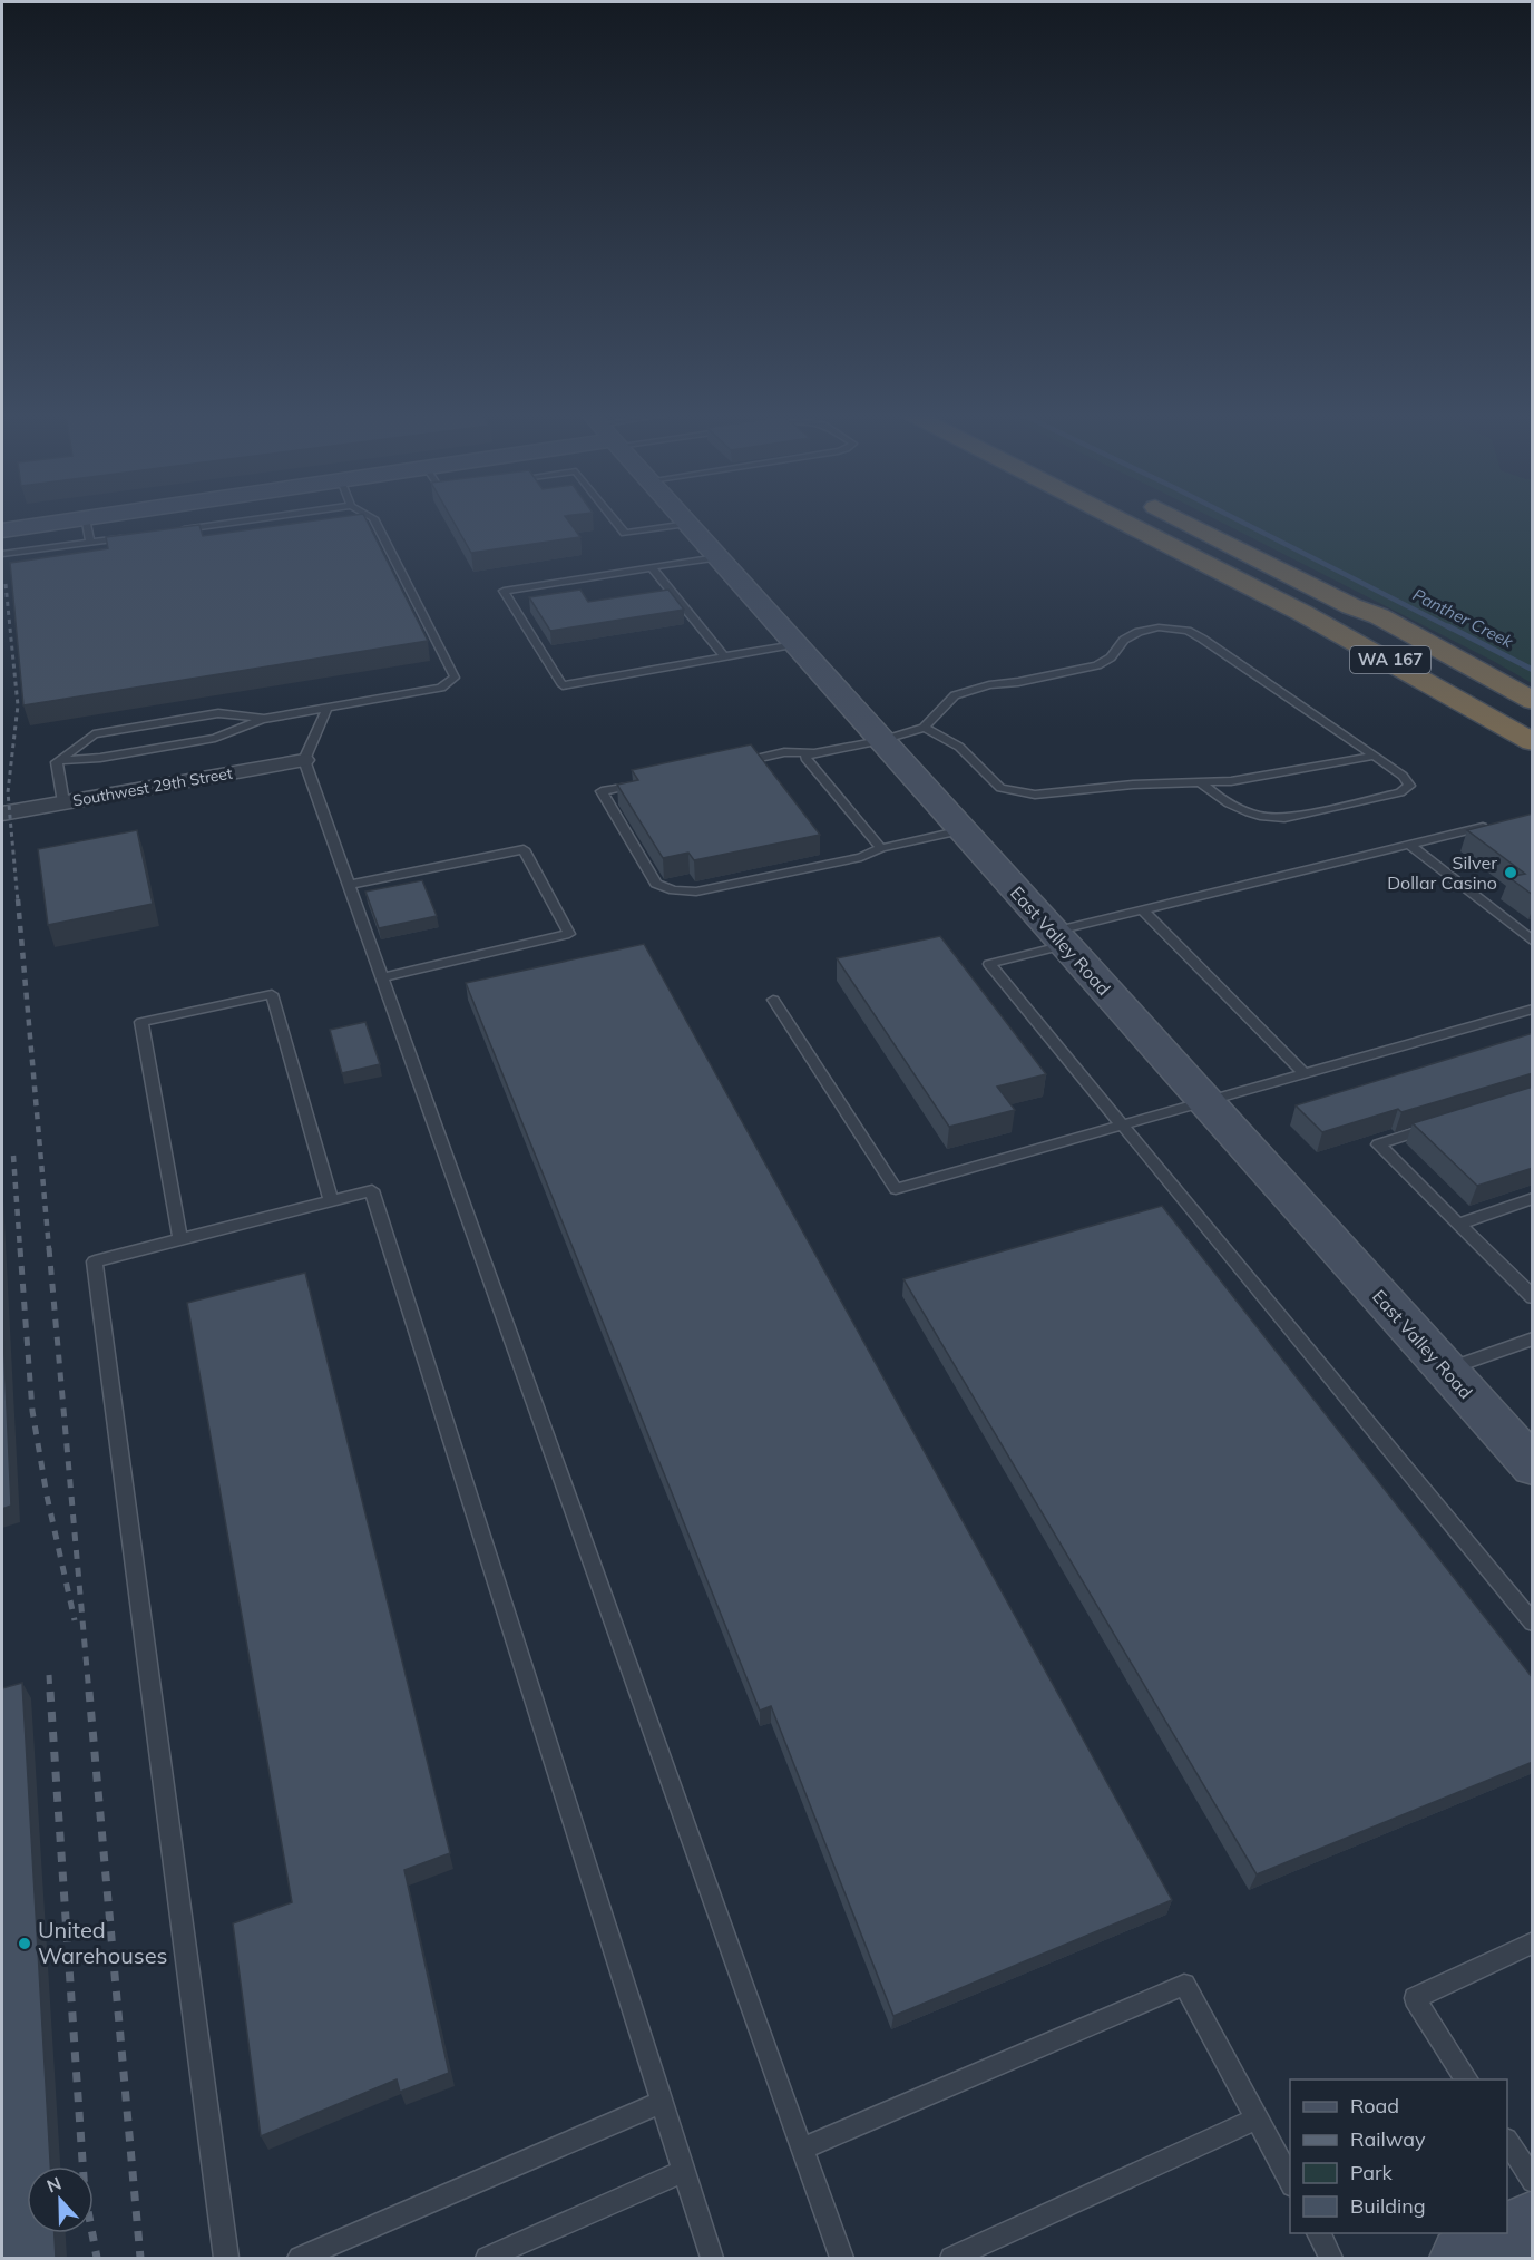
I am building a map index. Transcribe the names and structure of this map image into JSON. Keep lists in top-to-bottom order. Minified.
{"streets":{"highway":["WA 167"],"street":["Southwest 29th Street","East Valley Road"]},"water":["Panther Creek"],"places":["Silver Dollar Casino","United Warehouses"],"legend":["Road","Railway","Park","Building"],"north":"top"}
